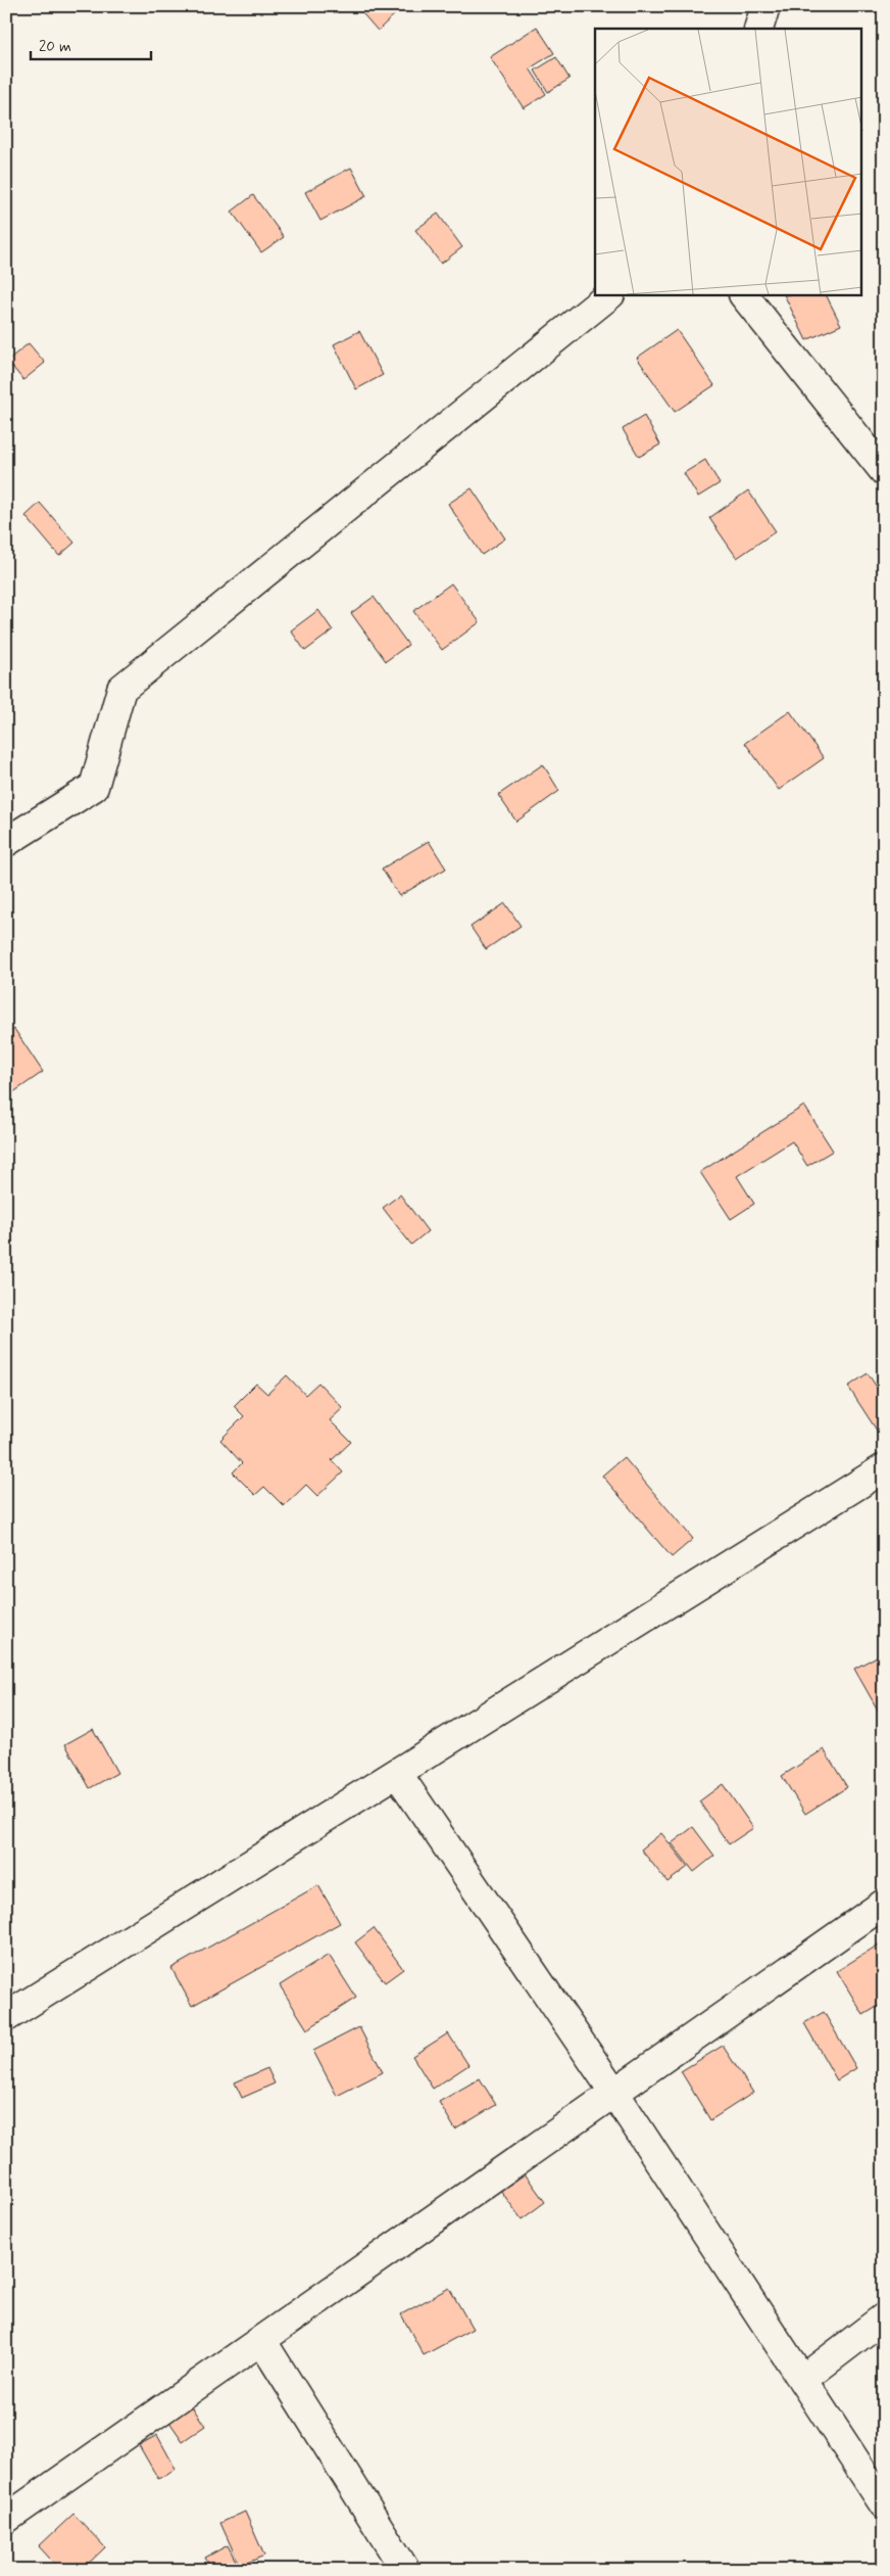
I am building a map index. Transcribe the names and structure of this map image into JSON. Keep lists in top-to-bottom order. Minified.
{"scale_bar":"20 m"}
